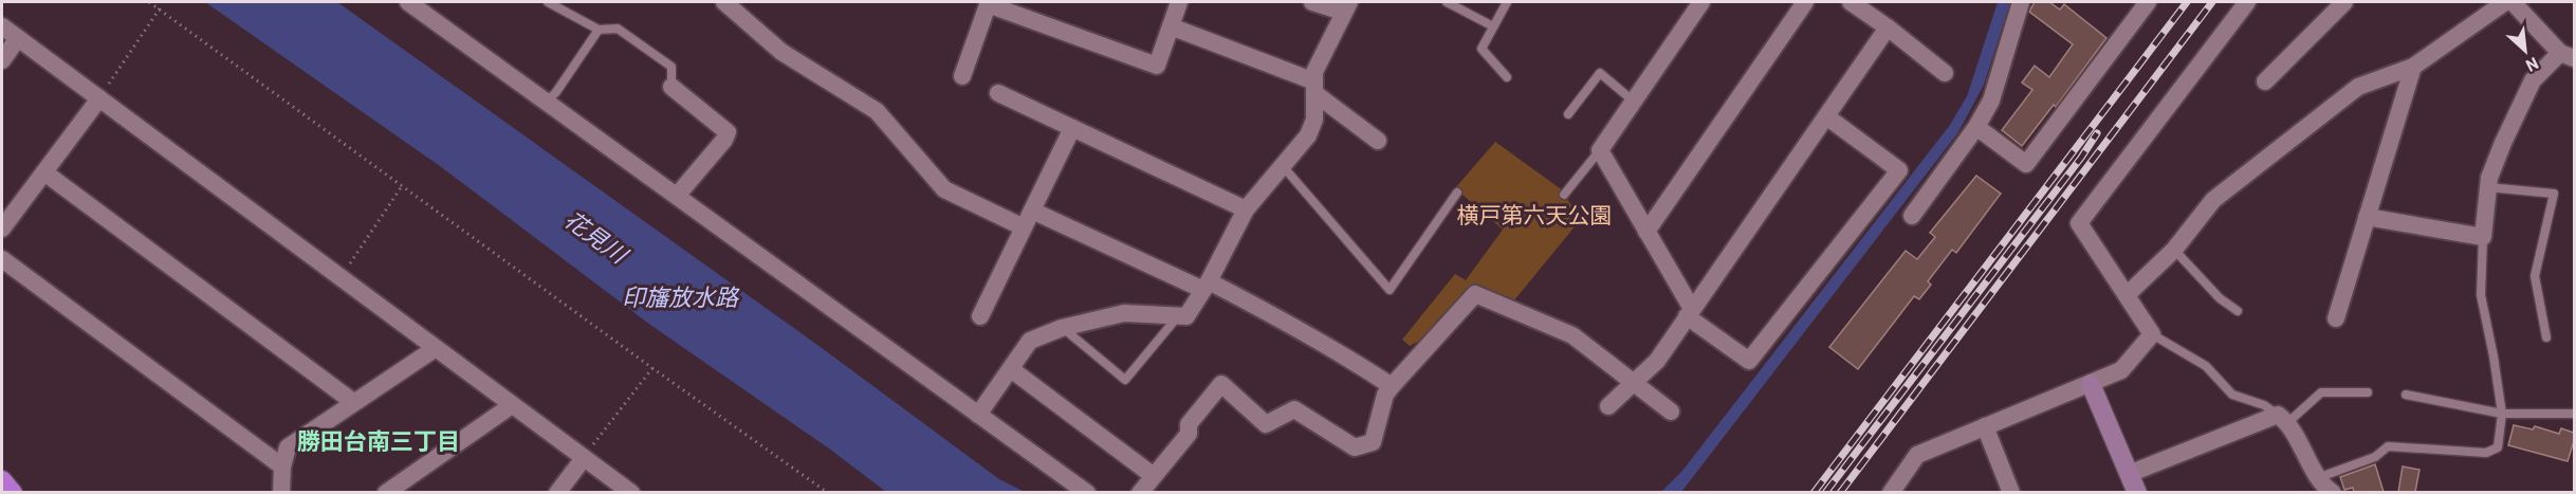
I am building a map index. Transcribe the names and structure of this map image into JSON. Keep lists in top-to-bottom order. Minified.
{"districts":["勝田台南三丁目"],"water":["花見川","印旛放水路"],"parks":["横戸第六天公園"],"north":"bottom right"}
